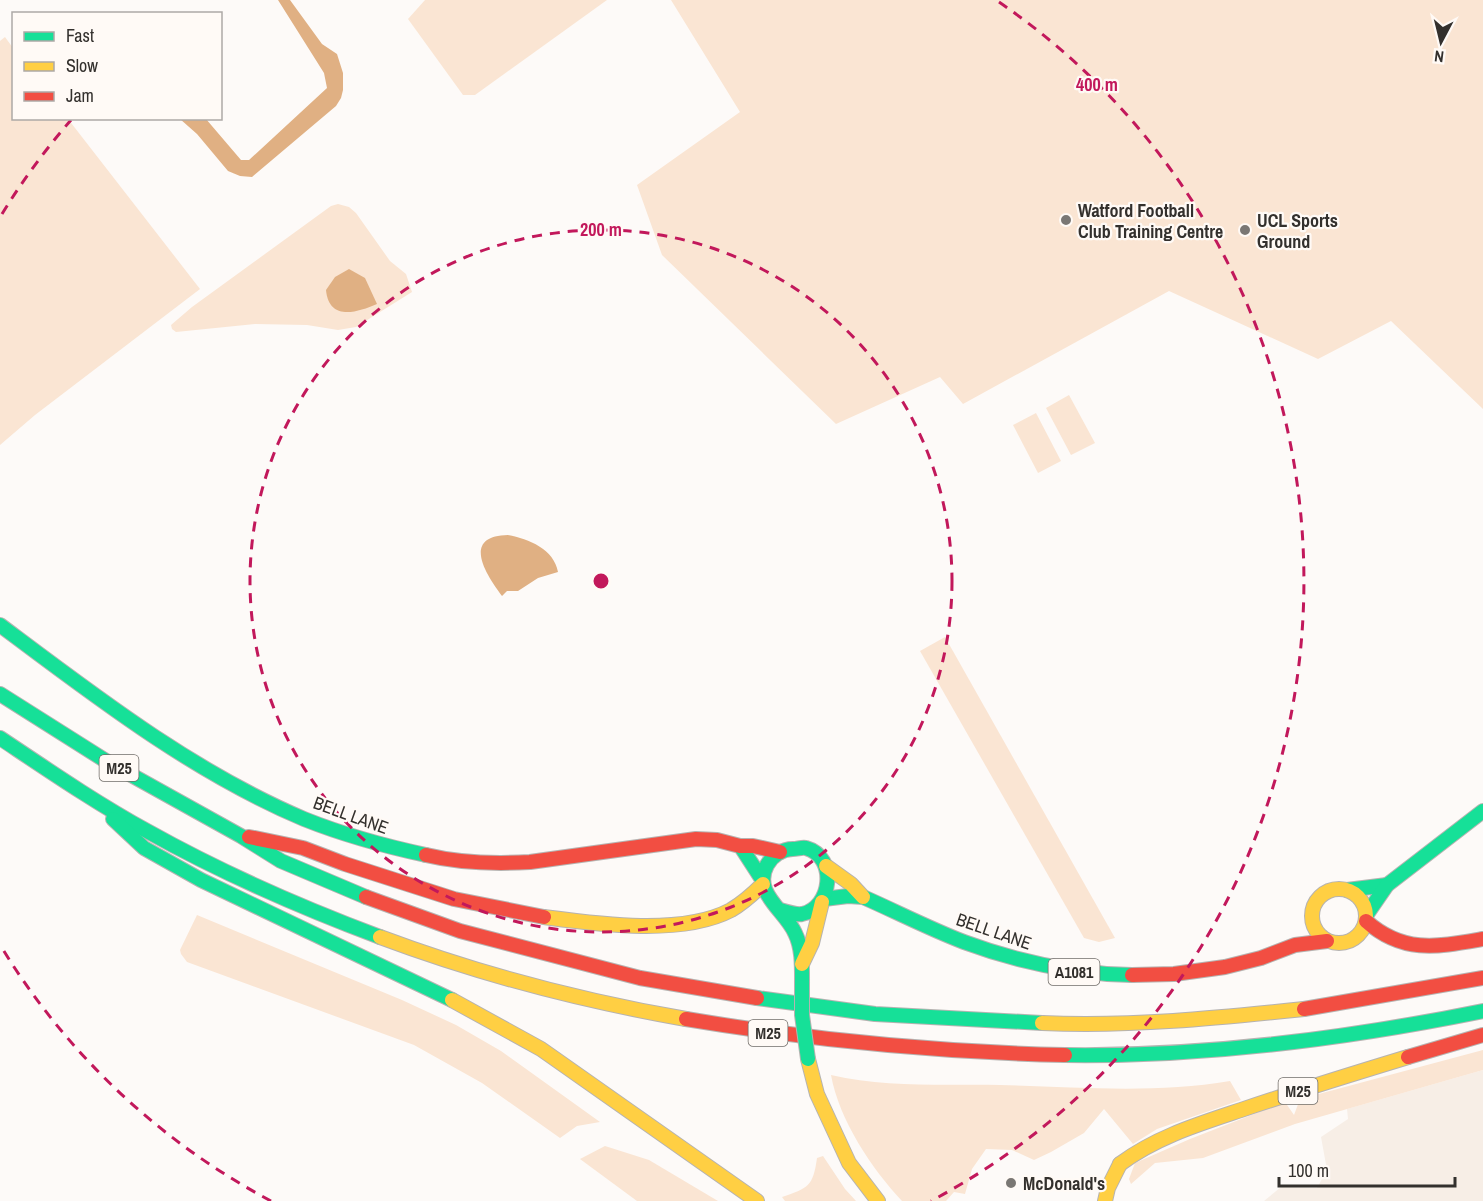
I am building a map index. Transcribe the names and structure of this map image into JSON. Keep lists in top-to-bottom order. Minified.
{"streets":{"main road":["M25","BELL LANE","A1081"]},"crossings":[["M25","BELL LANE"]],"places":["Watford Football Club Training Centre","UCL Sports Ground","McDonald's"],"legend":["Fast","Slow","Jam"],"scale_bar":"100 m","north":"bottom","rings":["400 m","200 m"]}
